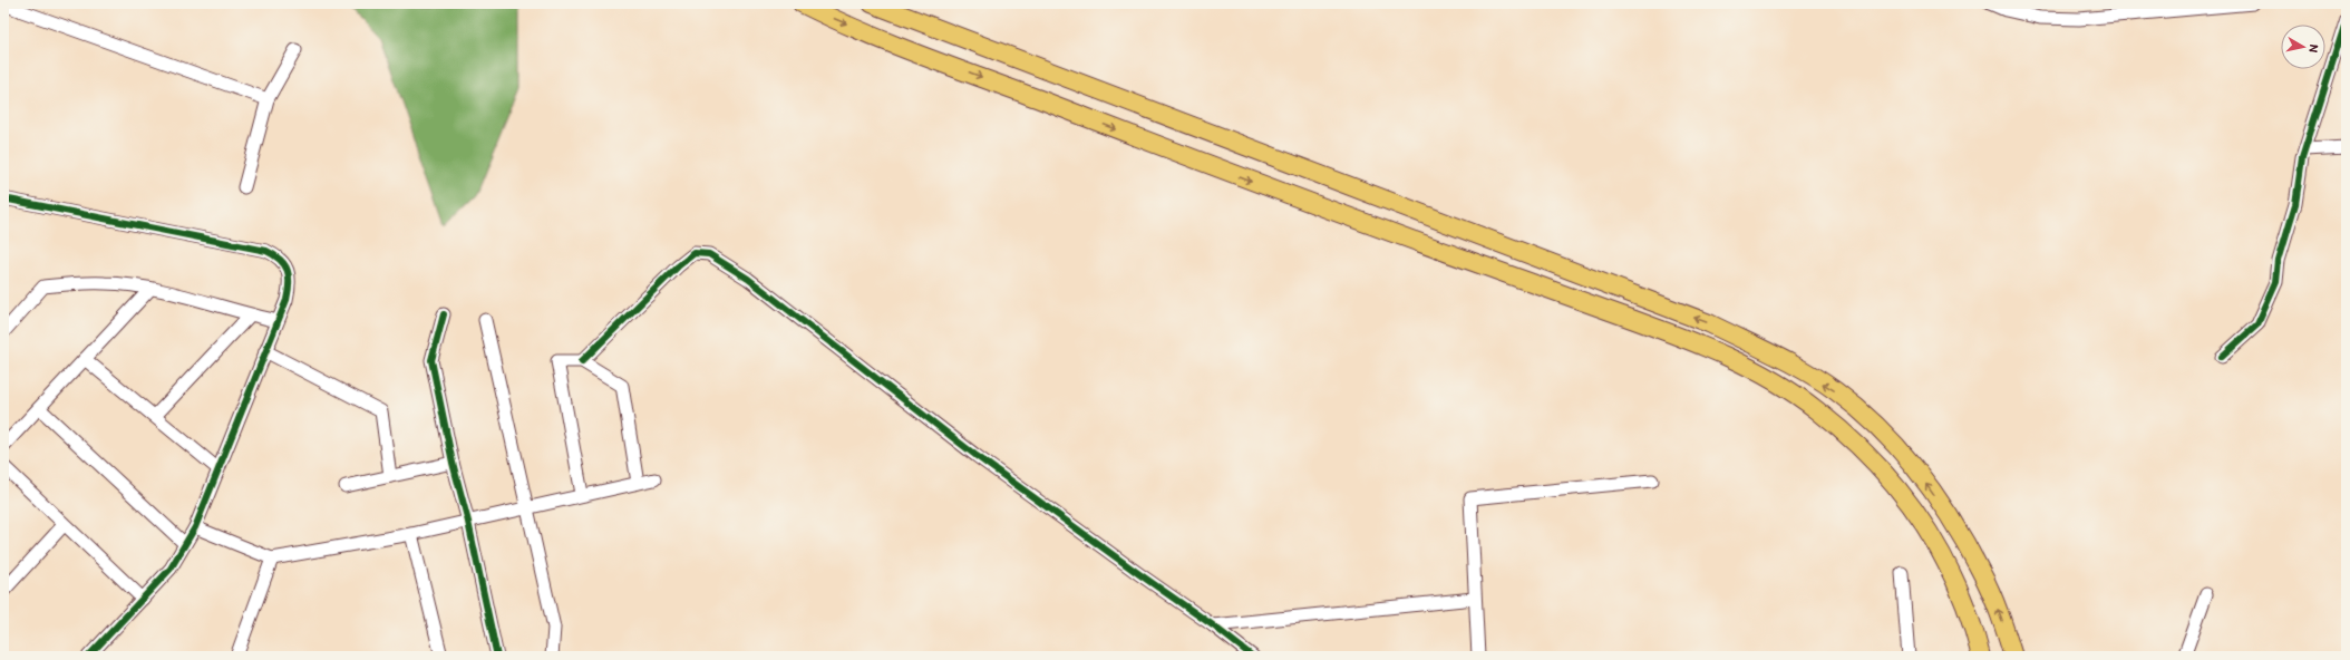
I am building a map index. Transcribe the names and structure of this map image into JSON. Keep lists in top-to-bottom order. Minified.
{"north":"right"}
